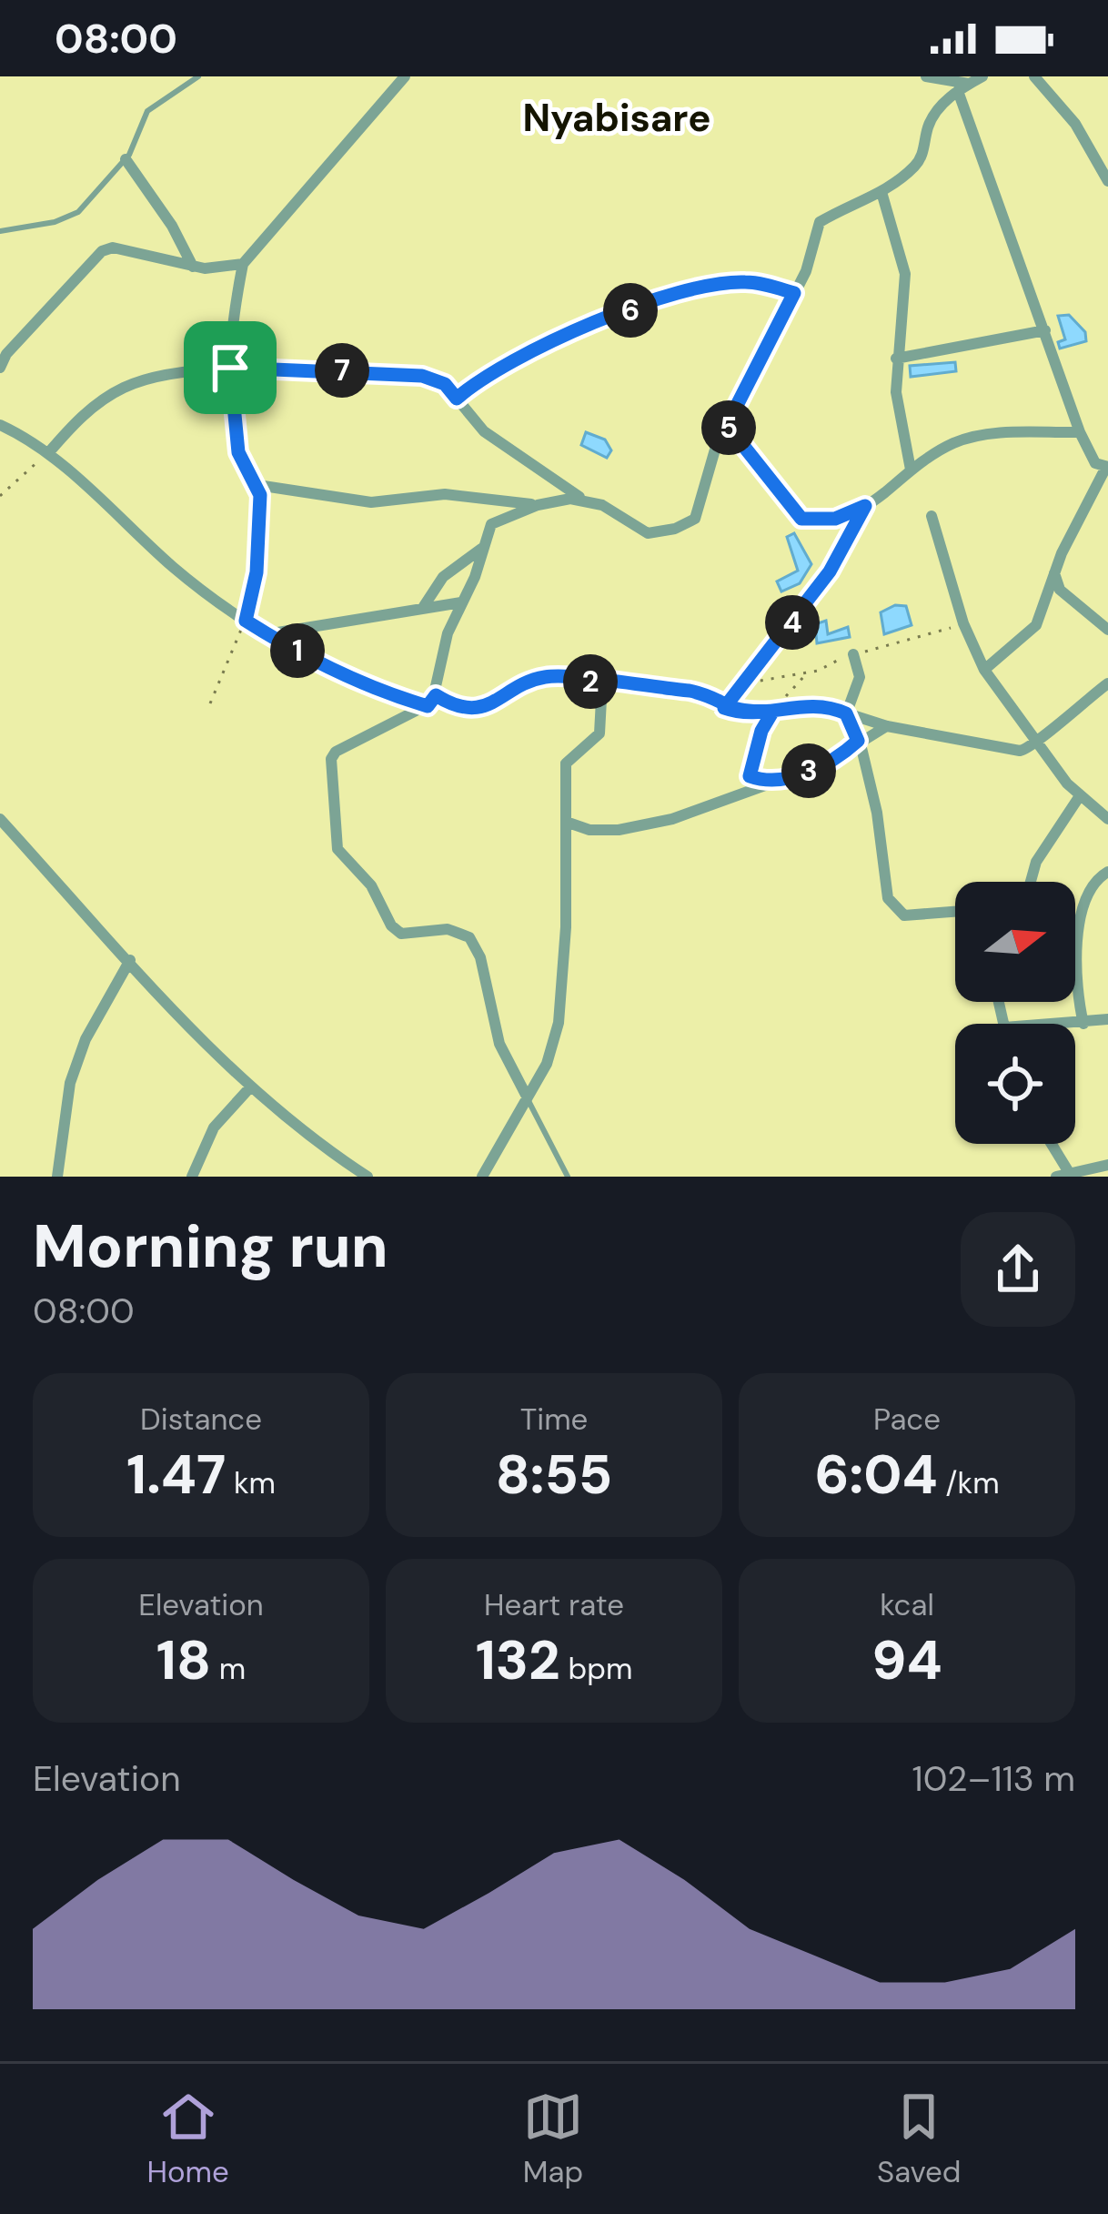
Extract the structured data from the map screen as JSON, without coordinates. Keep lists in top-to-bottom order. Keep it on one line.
{"districts":["Nyabisare"],"north":"right","page":{"status":"08:00","pins":["6","7","5","4","1","2","3"],"heading":["Morning run","08:00"],"stats":[["Distance","1.47 km"],["Time","8:55"],["Pace","6:04 /km"],["Elevation","18 m"],["Heart rate","132 bpm"],["kcal","94"]],"chart":["Elevation","102–113 m"],"tabs":["Home","Map","Saved"]}}
